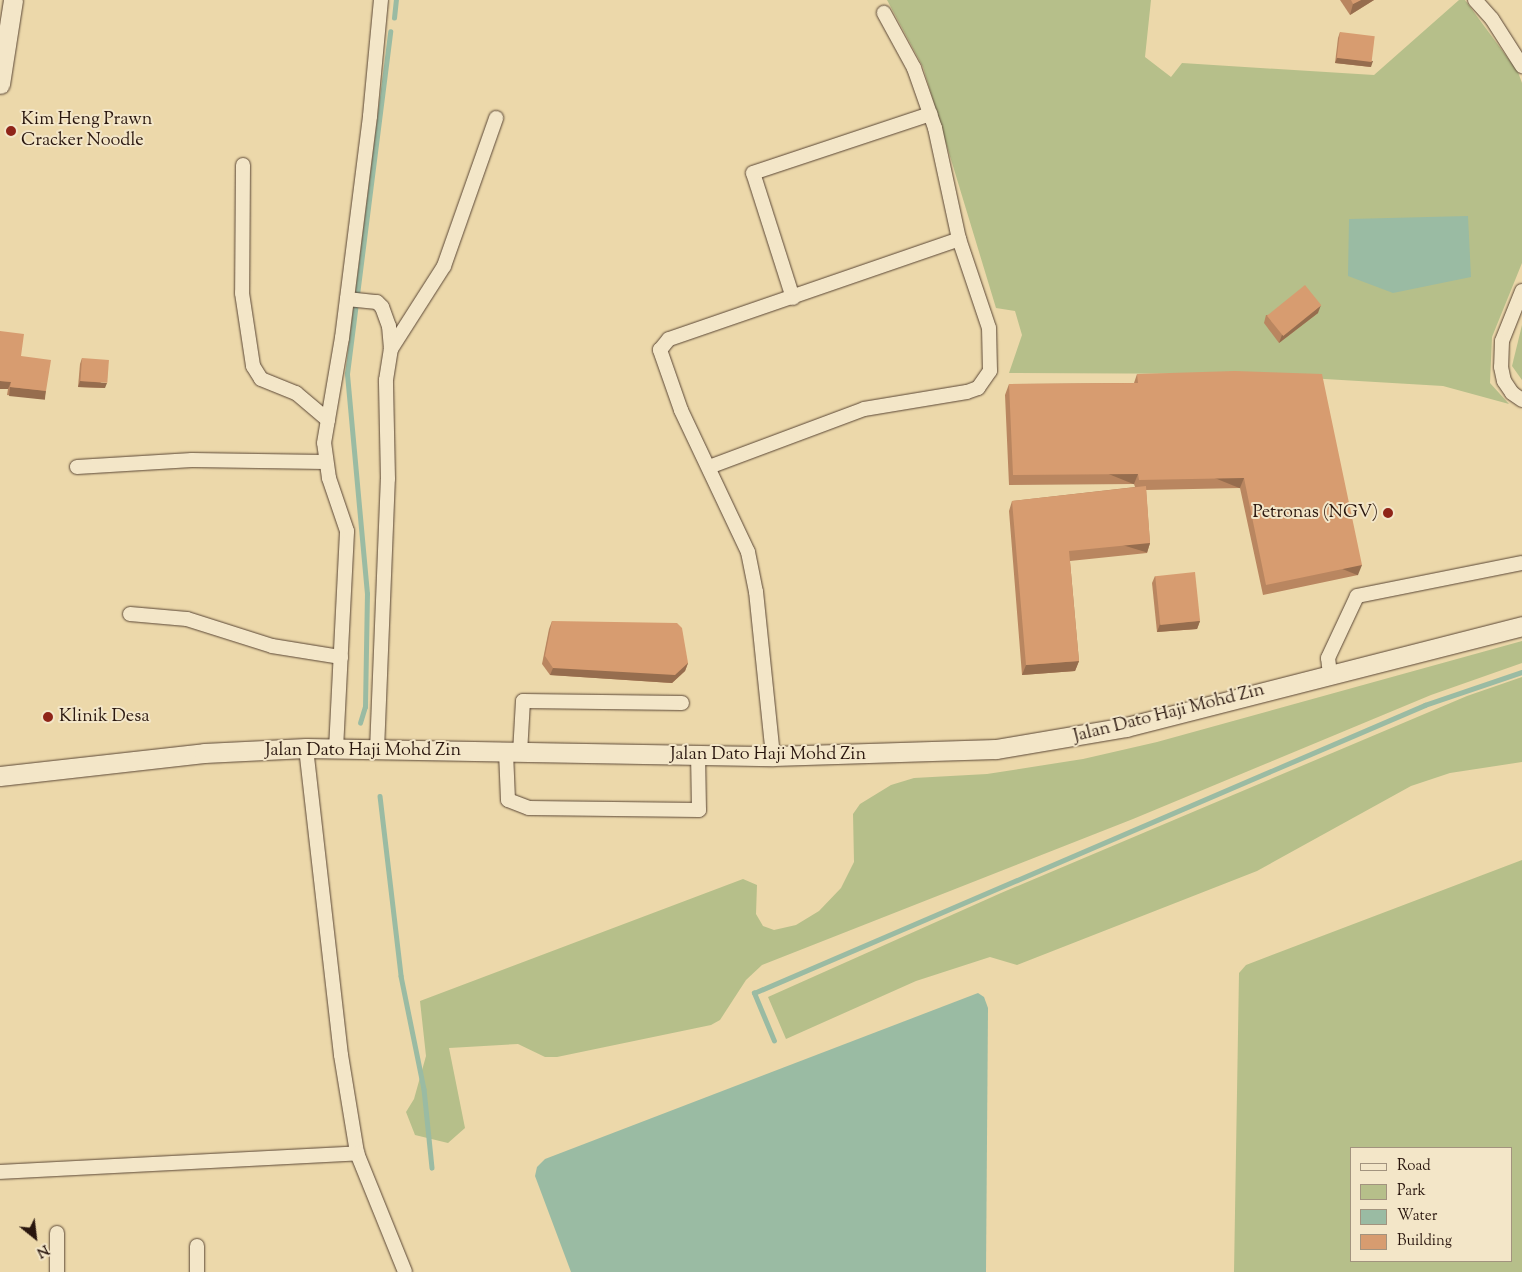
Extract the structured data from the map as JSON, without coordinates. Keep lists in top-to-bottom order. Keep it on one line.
{"streets":{"main road":["Jalan Dato Haji Mohd Zin"]},"places":["Kim Heng Prawn Cracker Noodle","Petronas (NGV)","Klinik Desa"],"legend":["Road","Park","Water","Building"],"north":"bottom right"}
